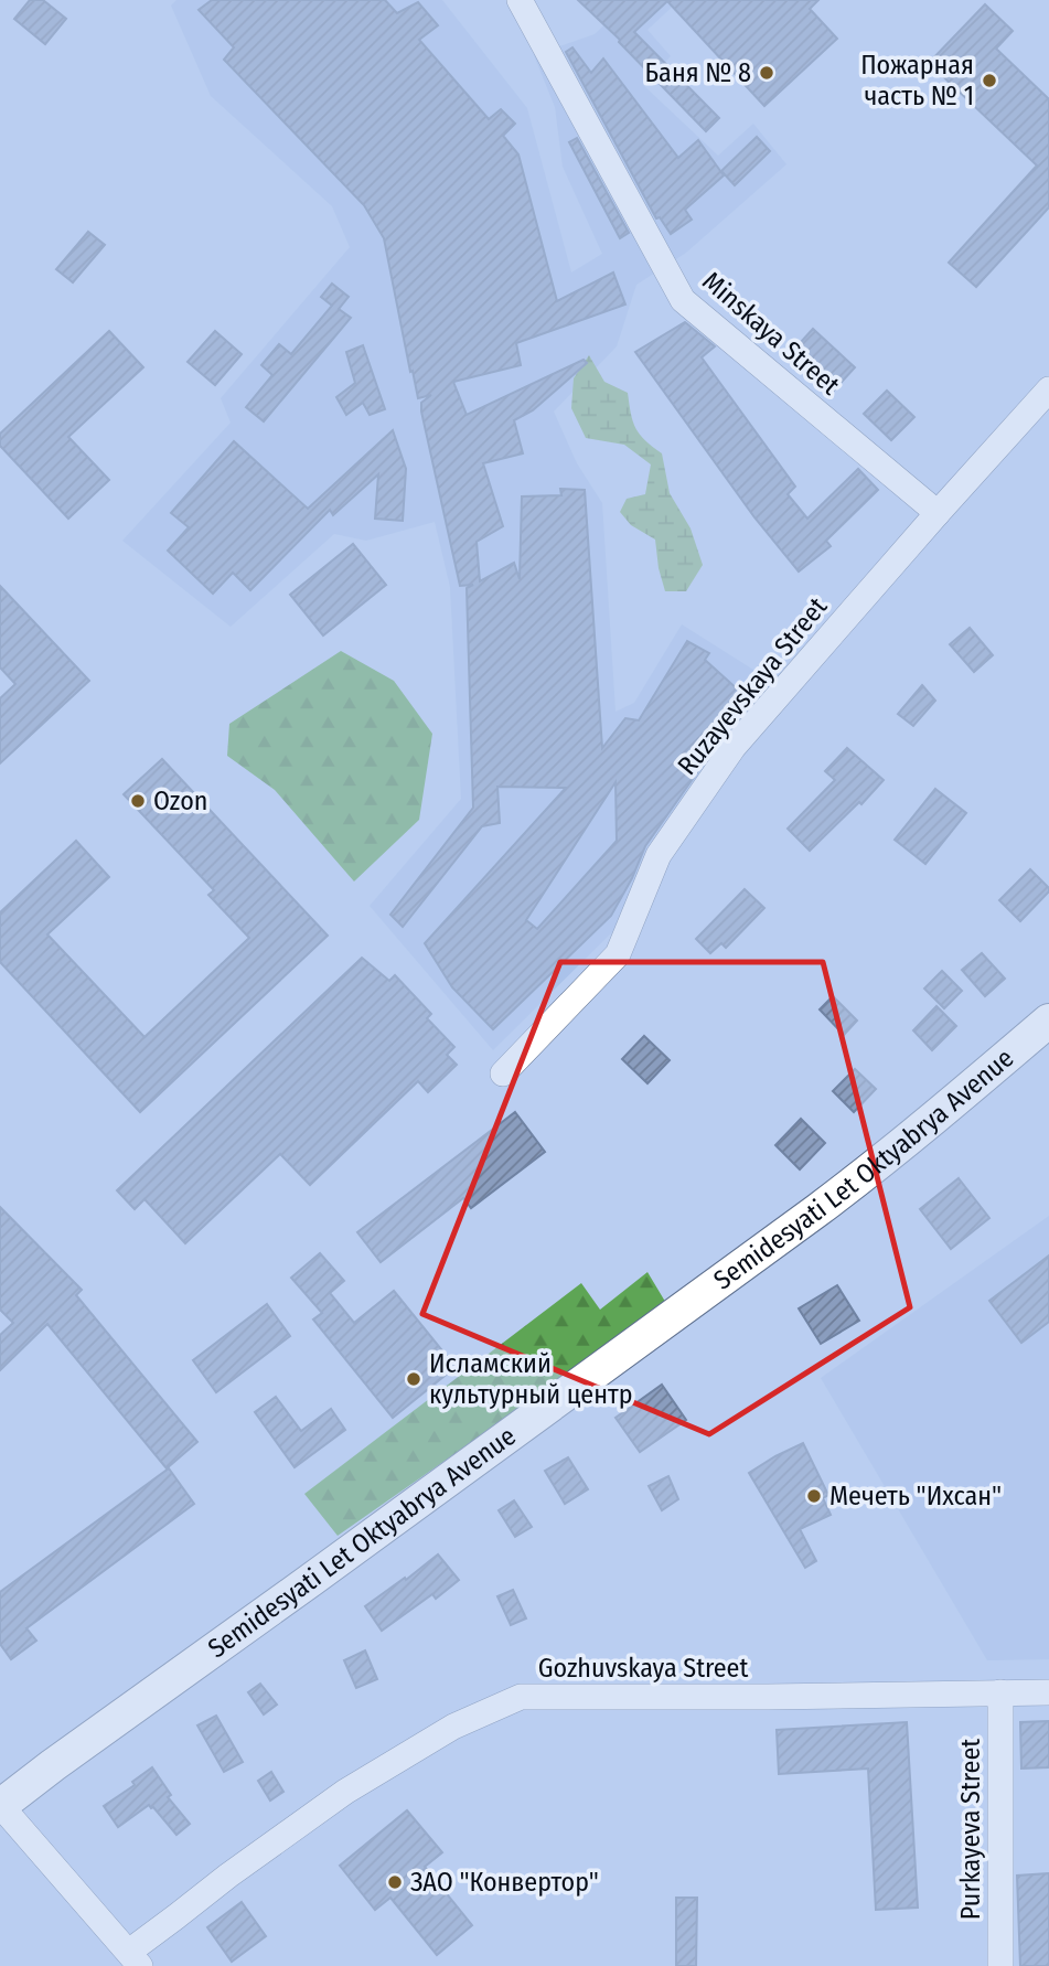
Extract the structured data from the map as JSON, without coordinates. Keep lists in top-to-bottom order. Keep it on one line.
{"streets":{"main road":["Semidesyati Let Oktyabrya Avenue"],"street":["Minskaya Street","Ruzayevskaya Street","Gozhuvskaya Street","Purkayeva Street"]},"crossings":[["Minskaya Street","Ruzayevskaya Street"],["Gozhuvskaya Street","Purkayeva Street"]],"places":["Баня № 8","Пожарная часть № 1","Ozon","Исламский культурный центр","Мечеть \"Ихсан\"","ЗАО \"Конвертор\""]}
